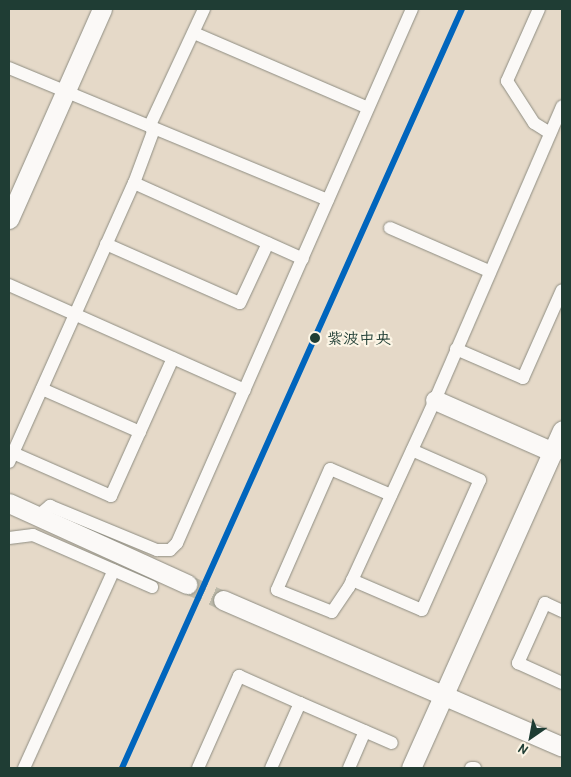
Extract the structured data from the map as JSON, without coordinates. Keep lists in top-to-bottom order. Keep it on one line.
{"places":["紫波中央"],"north":"bottom left"}
